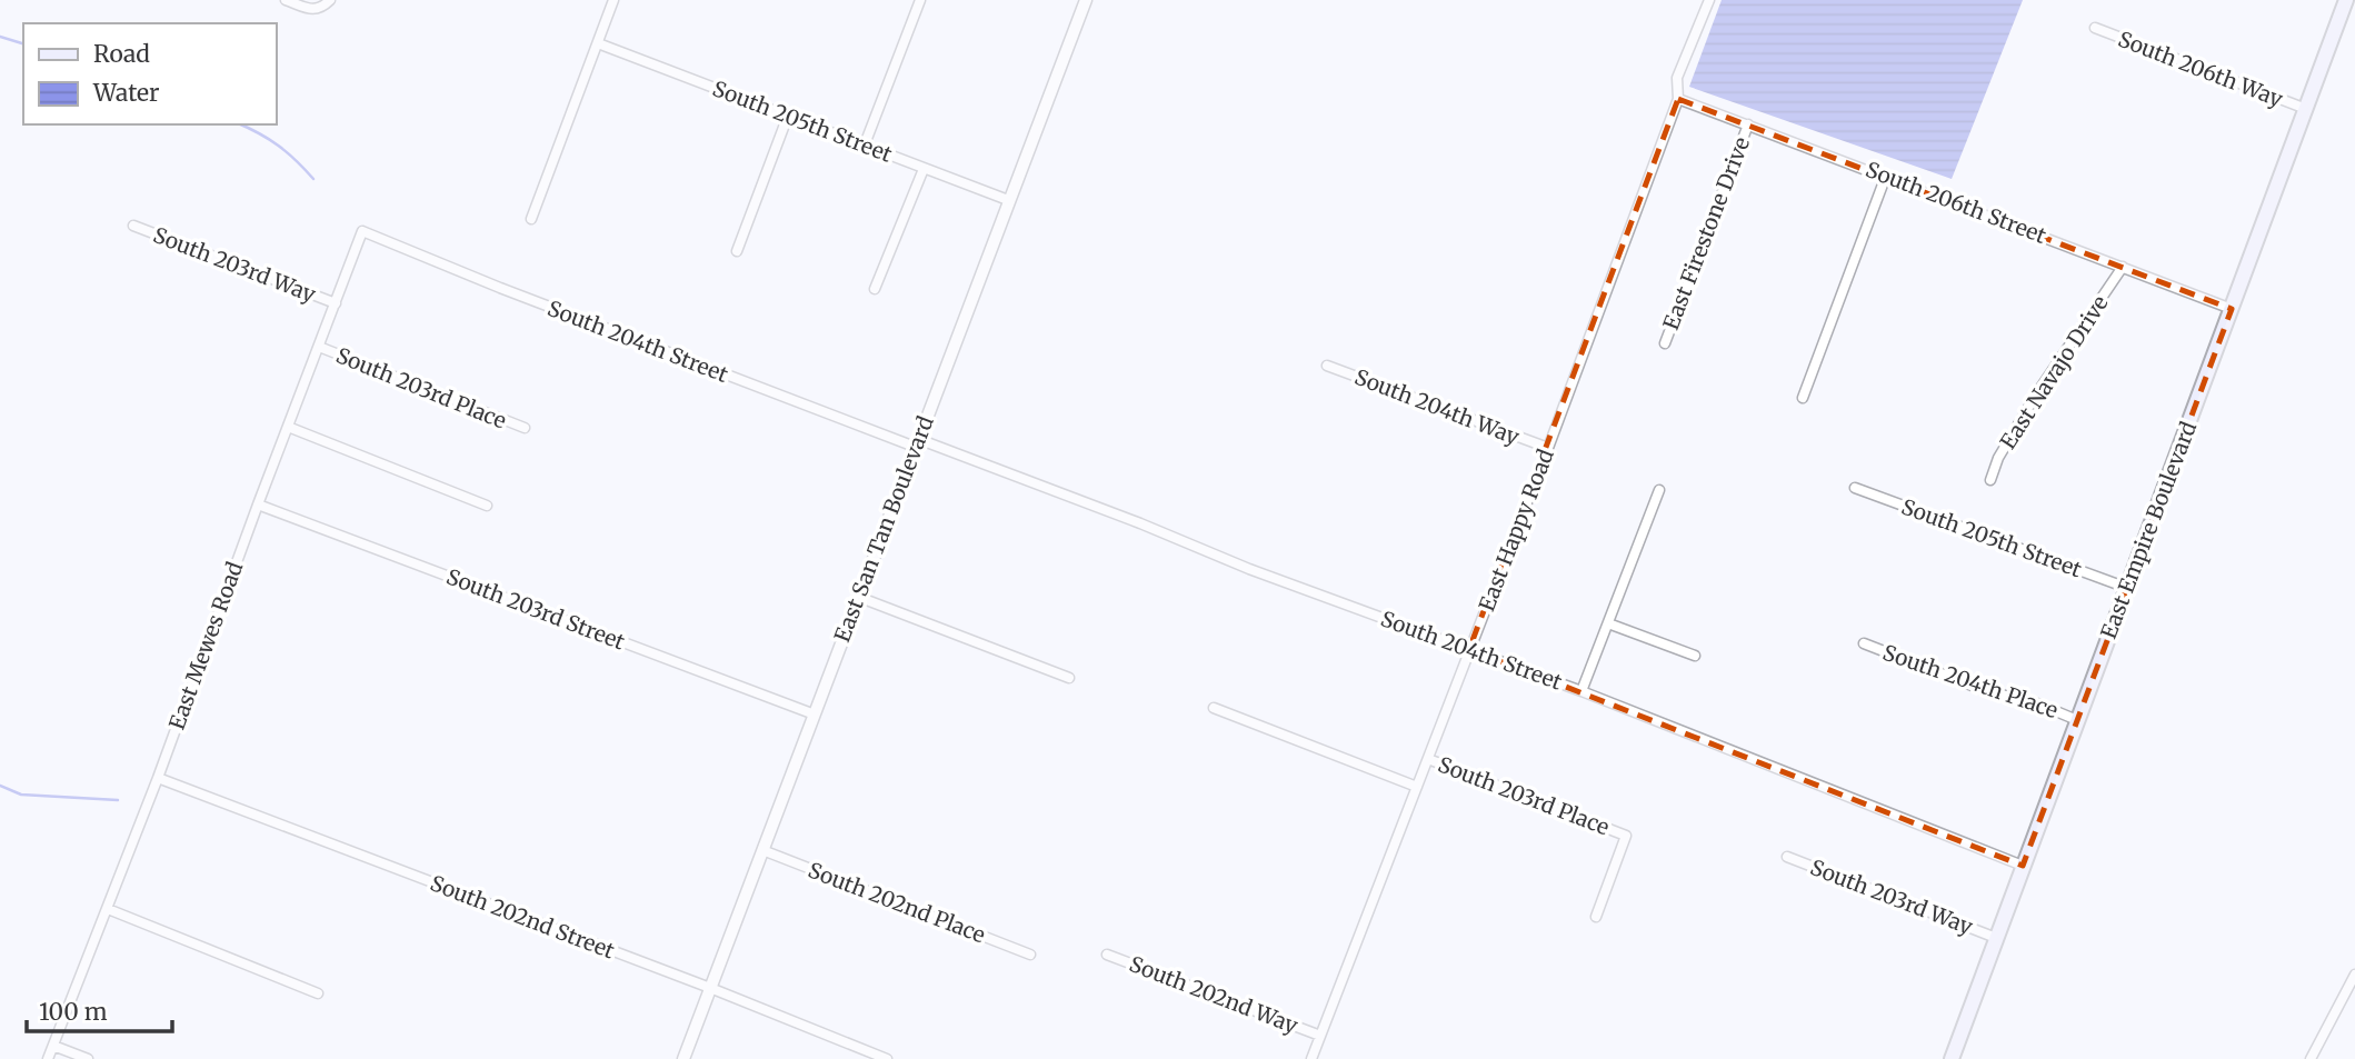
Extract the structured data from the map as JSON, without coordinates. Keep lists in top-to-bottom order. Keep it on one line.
{"streets":{"main road":["East Empire Boulevard"],"street":["South 206th Way","South 205th Street","South 206th Street","East Firestone Drive","South 203rd Way","South 204th Street","East Navajo Drive","South 203rd Place","South 204th Way","East San Tan Boulevard","East Happy Road","South 203rd Street","East Mewes Road","South 204th Place","South 202nd Place","South 202nd Street","South 202nd Way"]},"crossings":[["South 206th Way","East Empire Boulevard"],["South 205th Street","East San Tan Boulevard"],["South 205th Street","East Empire Boulevard"],["South 206th Street","East Firestone Drive"],["South 206th Street","East Navajo Drive"],["South 206th Street","East Happy Road"],["South 206th Street","East Empire Boulevard"],["South 203rd Way","East Empire Boulevard"],["South 203rd Way","East Mewes Road"],["South 204th Street","East San Tan Boulevard"],["South 204th Street","East Happy Road"],["South 204th Street","East Empire Boulevard"],["South 204th Street","East Mewes Road"],["South 203rd Place","East Happy Road"],["South 203rd Place","East Mewes Road"],["South 204th Way","East Happy Road"],["East San Tan Boulevard","South 203rd Street"],["East San Tan Boulevard","South 202nd Place"],["East San Tan Boulevard","South 202nd Street"],["East Happy Road","South 202nd Way"],["East Empire Boulevard","South 204th Place"],["South 203rd Street","East Mewes Road"],["East Mewes Road","South 202nd Street"]],"legend":["Road","Water"],"scale_bar":"100 m"}
